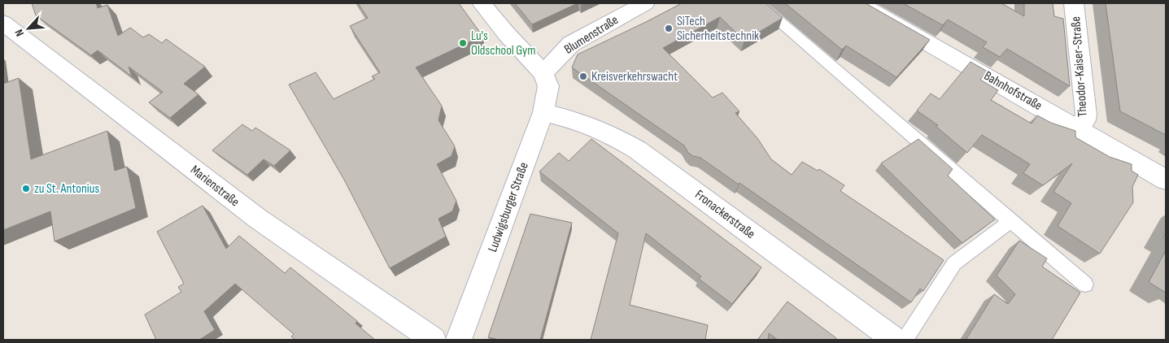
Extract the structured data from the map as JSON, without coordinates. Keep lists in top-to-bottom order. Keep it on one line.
{"streets":{"street":["Blumenstraße","Theodor-Kaiser-Straße","Bahnhofstraße","Marienstraße","Ludwigsburger Straße","Fronackerstraße"]},"crossings":[["Blumenstraße","Ludwigsburger Straße"],["Theodor-Kaiser-Straße","Bahnhofstraße"],["Ludwigsburger Straße","Fronackerstraße"]],"places":["SiTech Sicherheitstechnik","Lu's Oldschool Gym","Kreisverkehrswacht","zu St. Antonius"],"north":"bottom left"}
